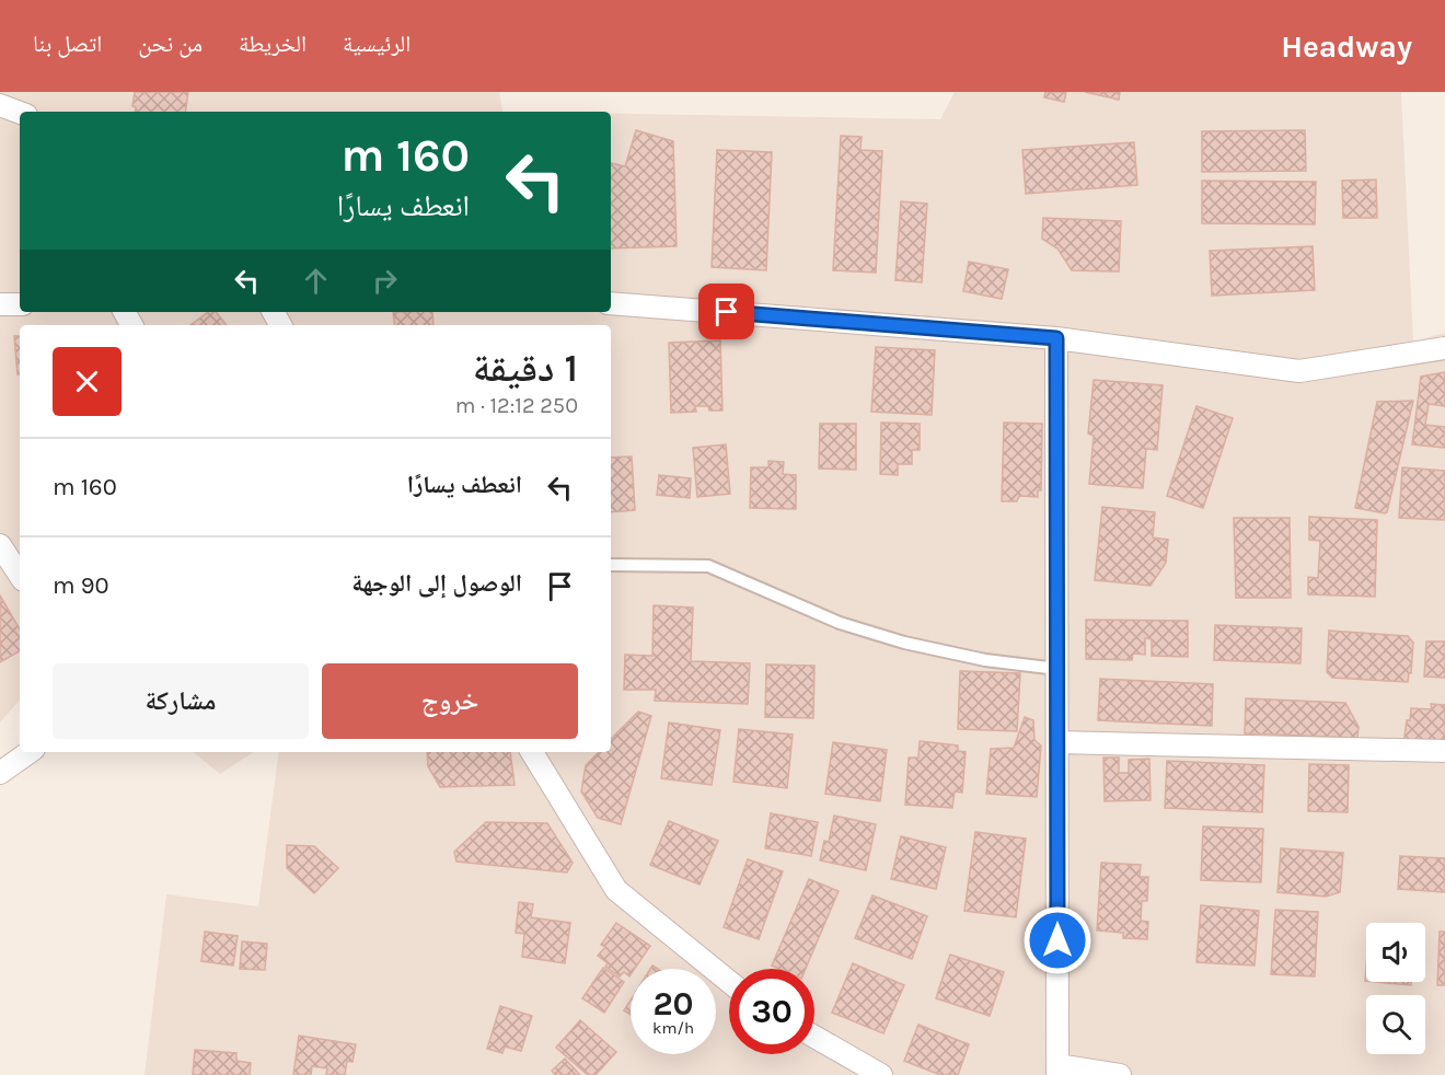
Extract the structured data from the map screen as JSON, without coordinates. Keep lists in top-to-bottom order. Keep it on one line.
{"page":{"header":"Headway","nav":["الرئيسية","الخريطة","من نحن","اتصل بنا"],"turn":["160 m","انعطف يسارًا"],"heading":["1 دقيقة","250 m · 12:12"],"list":[{"name":"انعطف يسارًا","value":"160 m"},{"name":"الوصول إلى الوجهة","value":"90 m"}],"buttons":["خروج","مشاركة"],"speed":"20 km/h","limit":"30"}}
